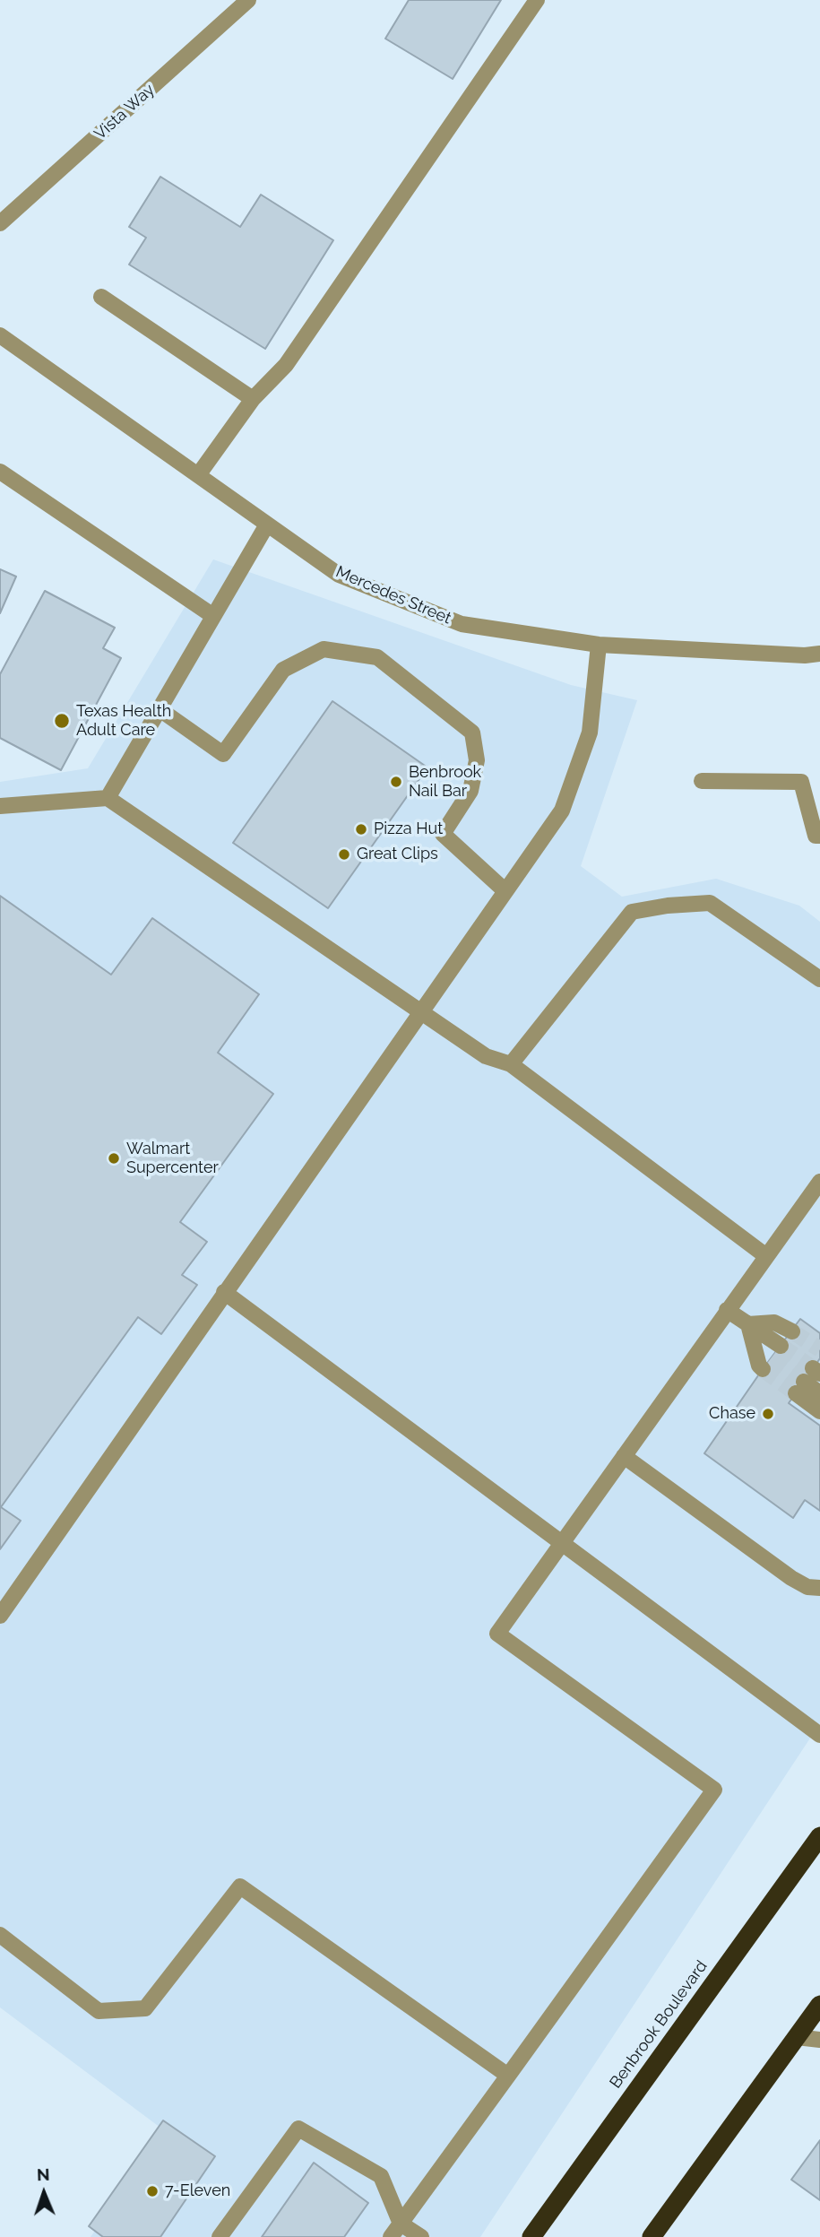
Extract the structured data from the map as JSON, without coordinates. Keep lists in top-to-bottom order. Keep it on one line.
{"streets":{"highway":["Benbrook Boulevard"],"street":["Vista Way","Mercedes Street"]},"places":["Texas Health Adult Care","Benbrook Nail Bar","Pizza Hut","Great Clips","Walmart Supercenter","Chase","7-Eleven"],"north":"top"}
